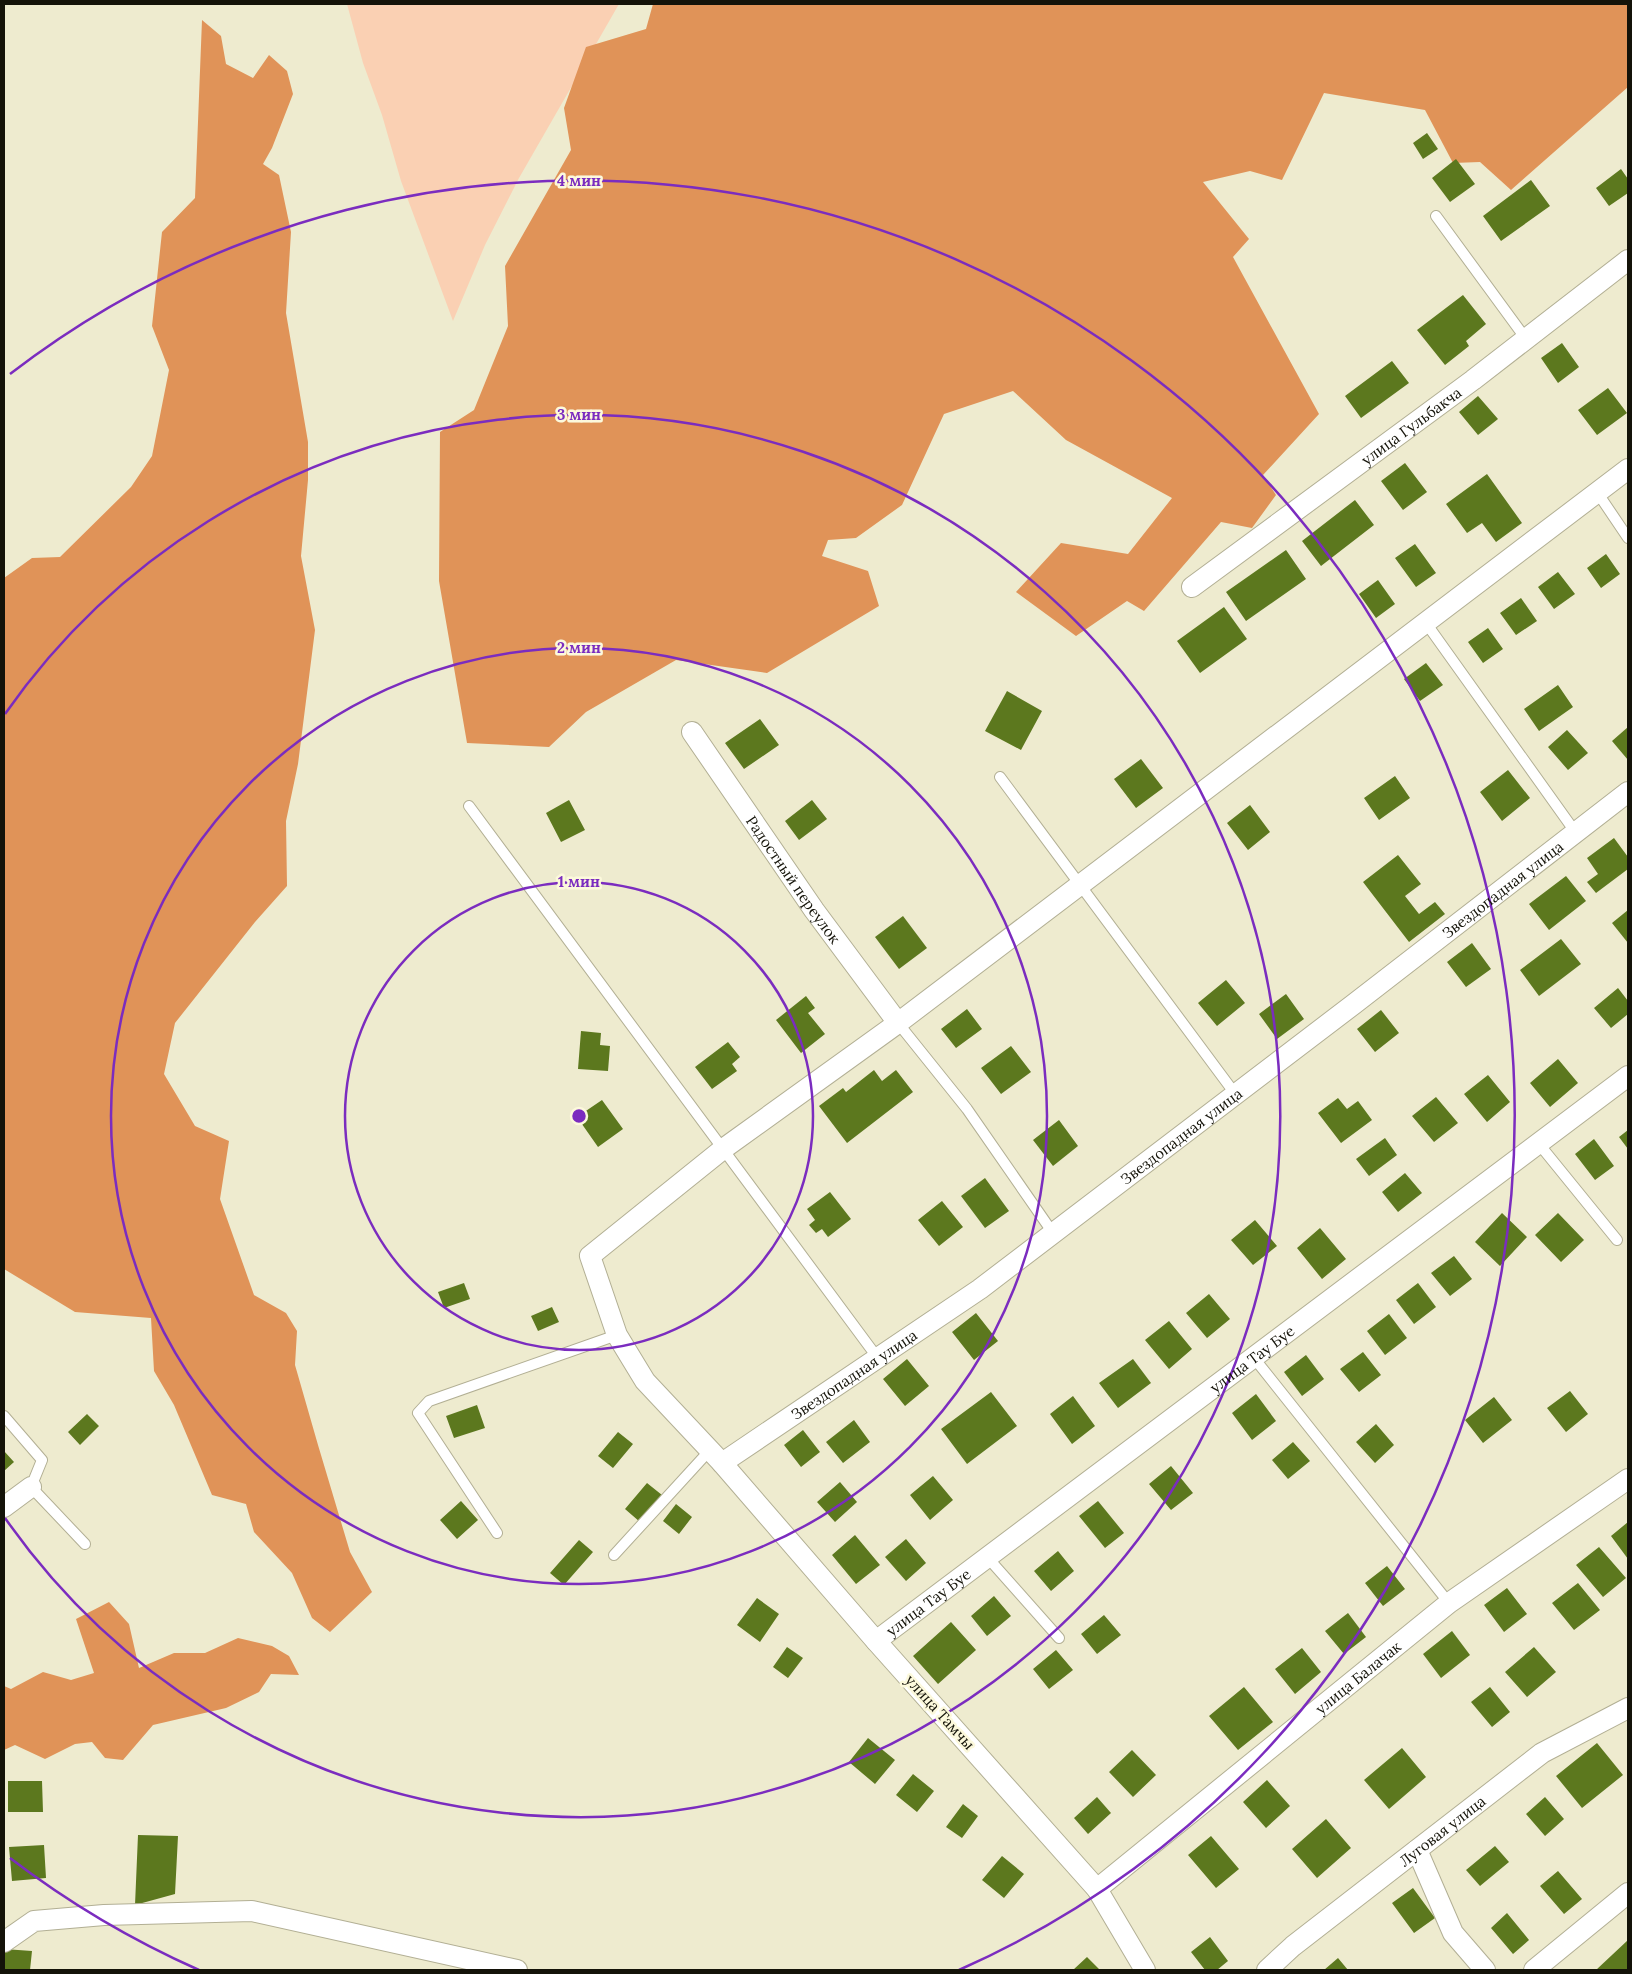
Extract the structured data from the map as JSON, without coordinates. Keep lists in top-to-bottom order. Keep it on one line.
{"streets":{"street":["улица Гульбакча","Радостный переулок","Звездопадная улица","улица Тау Буе","улица Балачак","улица Тамчы","Луговая улица"]},"crossings":[["Звездопадная улица","улица Тамчы"],["улица Тау Буе","улица Тамчы"],["улица Балачак","улица Тамчы"]],"rings":["4 мин","3 мин","2 мин","1 мин"]}
